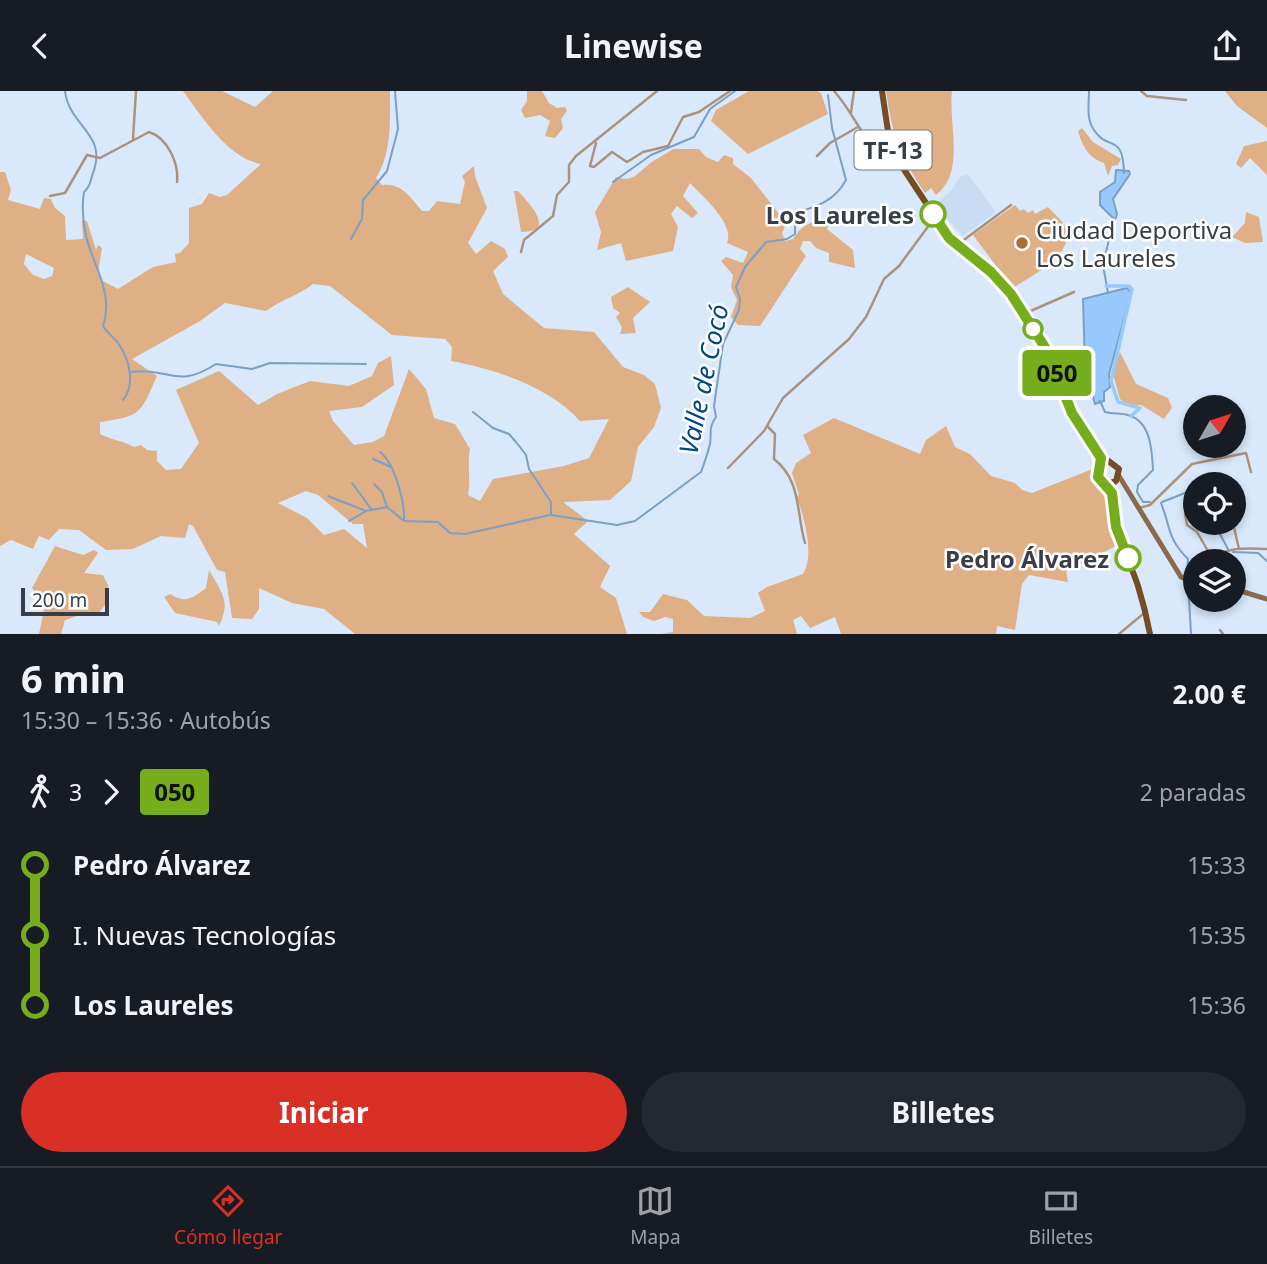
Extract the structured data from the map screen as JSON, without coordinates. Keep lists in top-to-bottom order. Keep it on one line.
{"streets":{"main road":["TF-13"]},"water":["Valle de Cocó"],"places":["Los Laureles","Ciudad Deportiva Los Laureles","Pedro Álvarez"],"lines":["bus line 050"],"scale_bar":"200 m","north":"top right","page":{"header":"Linewise","on_map":"050","scale":"200 m","heading":["6 min","15:30 – 15:36 · Autobús","2.00 €"],"legs":["3","050","2 paradas"],"list":[{"name":"Pedro Álvarez","value":"15:33"},{"name":"I. Nuevas Tecnologías","value":"15:35"},{"name":"Los Laureles","value":"15:36"}],"buttons":["Iniciar","Billetes"],"tabs":["Cómo llegar","Mapa","Billetes"]}}
